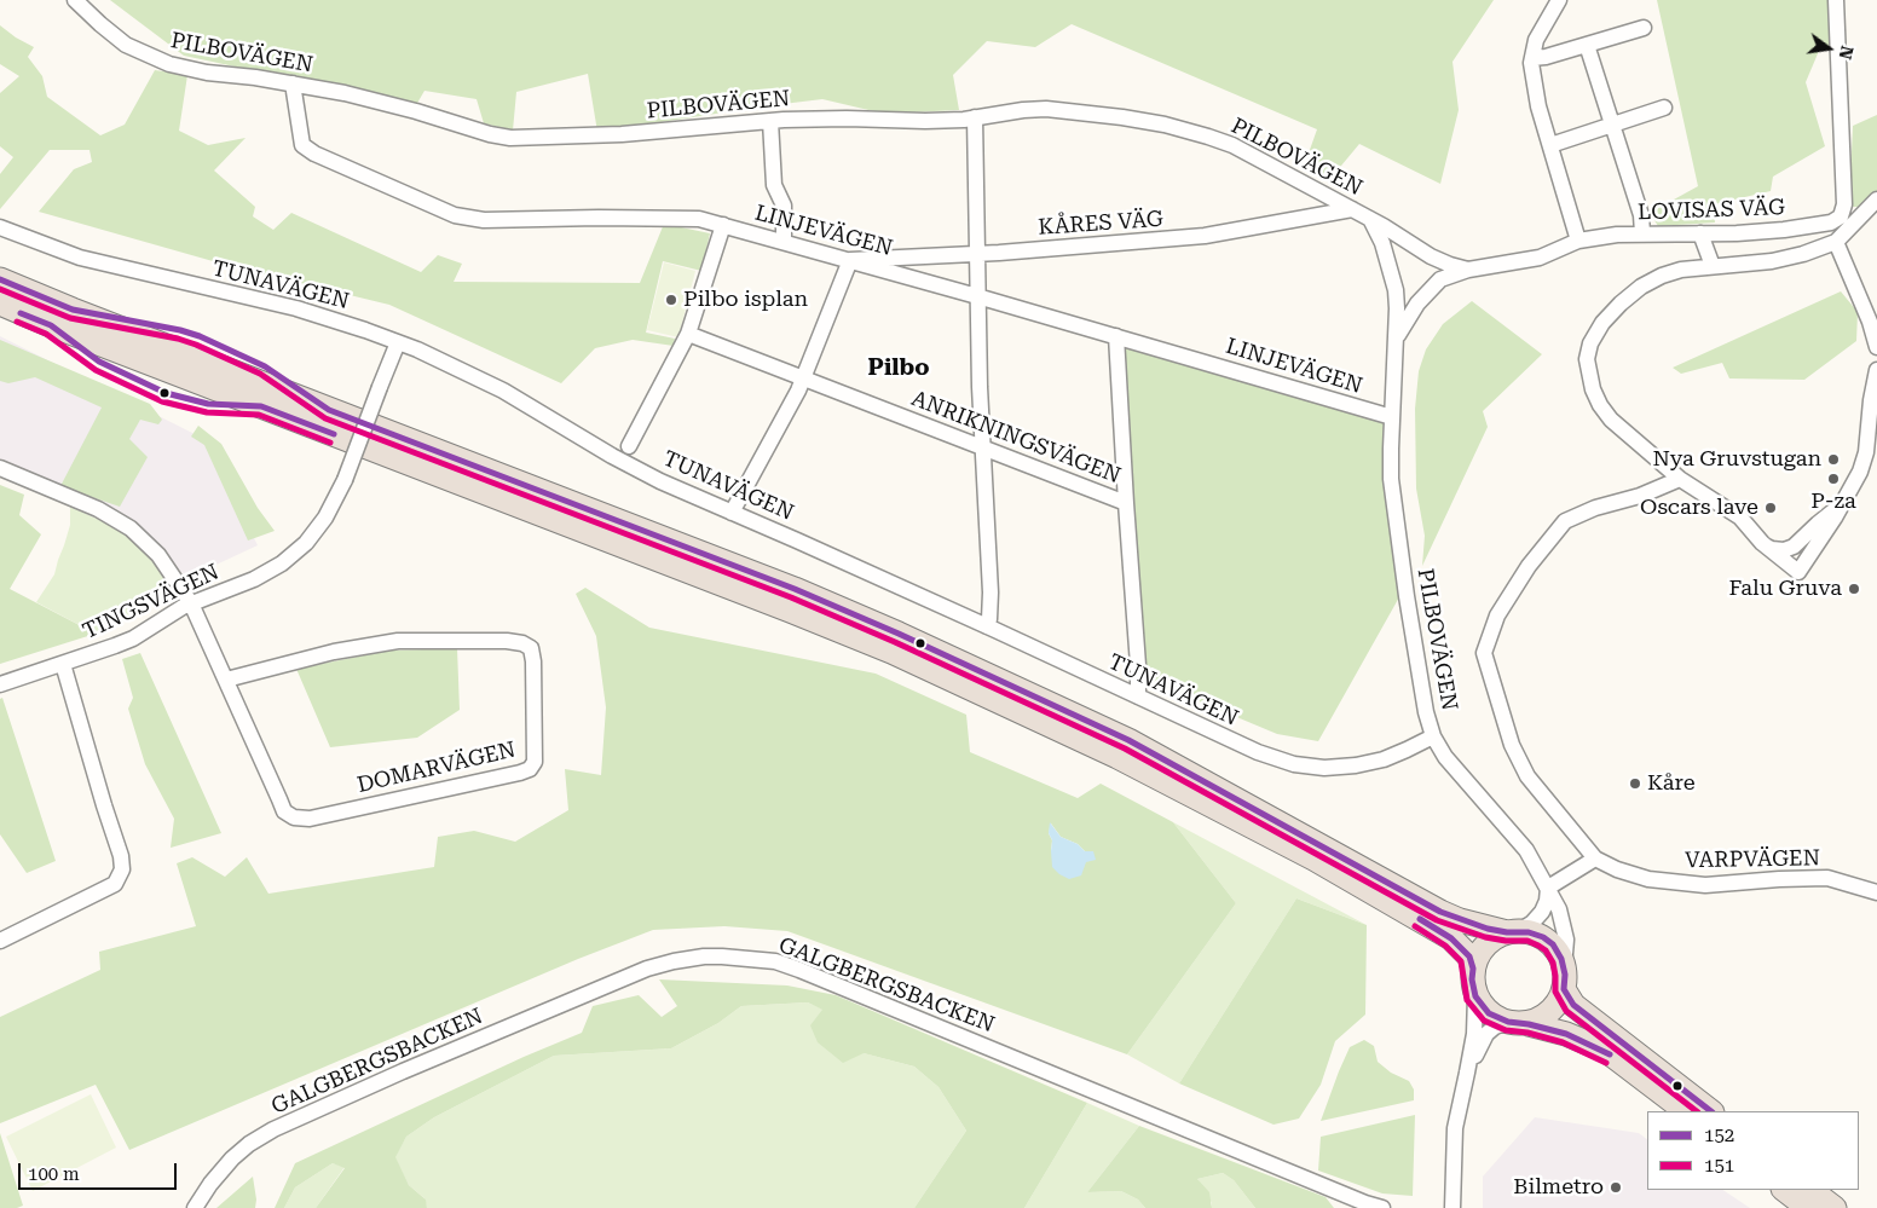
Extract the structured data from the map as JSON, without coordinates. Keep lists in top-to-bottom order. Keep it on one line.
{"streets":{"street":["PILBOVÄGEN","LOVISAS VÄG","KÅRES VÄG","LINJEVÄGEN","TUNAVÄGEN","ANRIKNINGSVÄGEN","TINGSVÄGEN","DOMARVÄGEN","VARPVÄGEN","GALGBERGSBACKEN"]},"crossings":[["PILBOVÄGEN","LOVISAS VÄG"],["PILBOVÄGEN","KÅRES VÄG"],["PILBOVÄGEN","LINJEVÄGEN"],["PILBOVÄGEN","TUNAVÄGEN"],["KÅRES VÄG","LINJEVÄGEN"],["TUNAVÄGEN","TINGSVÄGEN"],["TINGSVÄGEN","DOMARVÄGEN"]],"districts":["Pilbo"],"places":["Pilbo isplan","Nya Gruvstugan","P-za","Oscars lave","Falu Gruva","Kåre","Bilmetro"],"lines":["transit line 152","transit line 151"],"legend":["152","151"],"scale_bar":"100 m","north":"right"}
